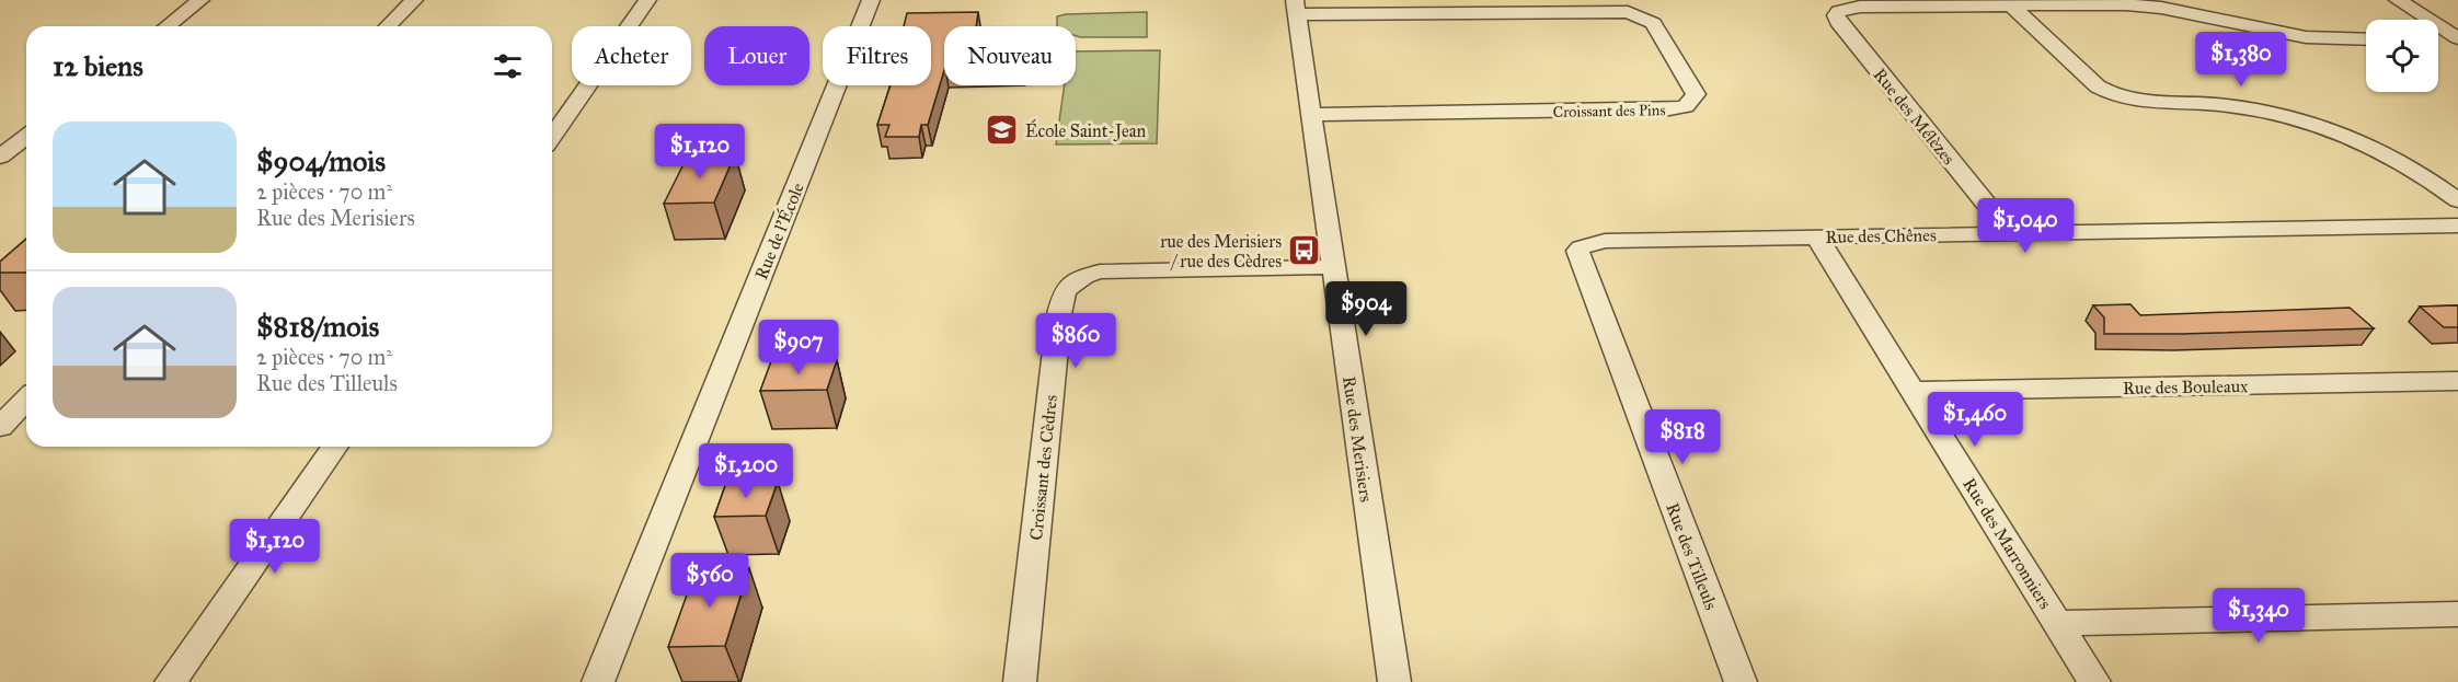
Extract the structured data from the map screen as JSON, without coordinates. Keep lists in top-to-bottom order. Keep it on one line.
{"streets":{"street":["Croissant des Pins","Rue des Mélèzes","Rue de l'École","Rue des Chênes","Rue des Bouleaux","Rue des Merisiers","Croissant des Cèdres","Rue des Marronniers","Rue des Tilleuls"]},"crossings":[["Croissant des Pins","Rue des Merisiers"],["Rue des Mélèzes","Rue des Chênes"],["Rue des Chênes","Rue des Marronniers"],["Rue des Chênes","Rue des Tilleuls"],["Rue des Bouleaux","Rue des Marronniers"],["Rue des Merisiers","Croissant des Cèdres"]],"places":{"school or university":["École Saint-Jean"],"bus stop":["rue des Merisiers / rue des Cèdres"]},"page":{"chip":["Acheter","Louer","Filtres","Nouveau"],"heading":"12 biens","price":["$1,380","$1,120","$1,040","$904","$860","$907","$1,460","$818","$1,200","$1,120","$560","$1,340"],"list":[{"name":"$904/mois","note":"2 pièces · 70 m² · Rue des Merisiers"},{"name":"$818/mois","note":"2 pièces · 70 m² · Rue des Tilleuls"}]}}
